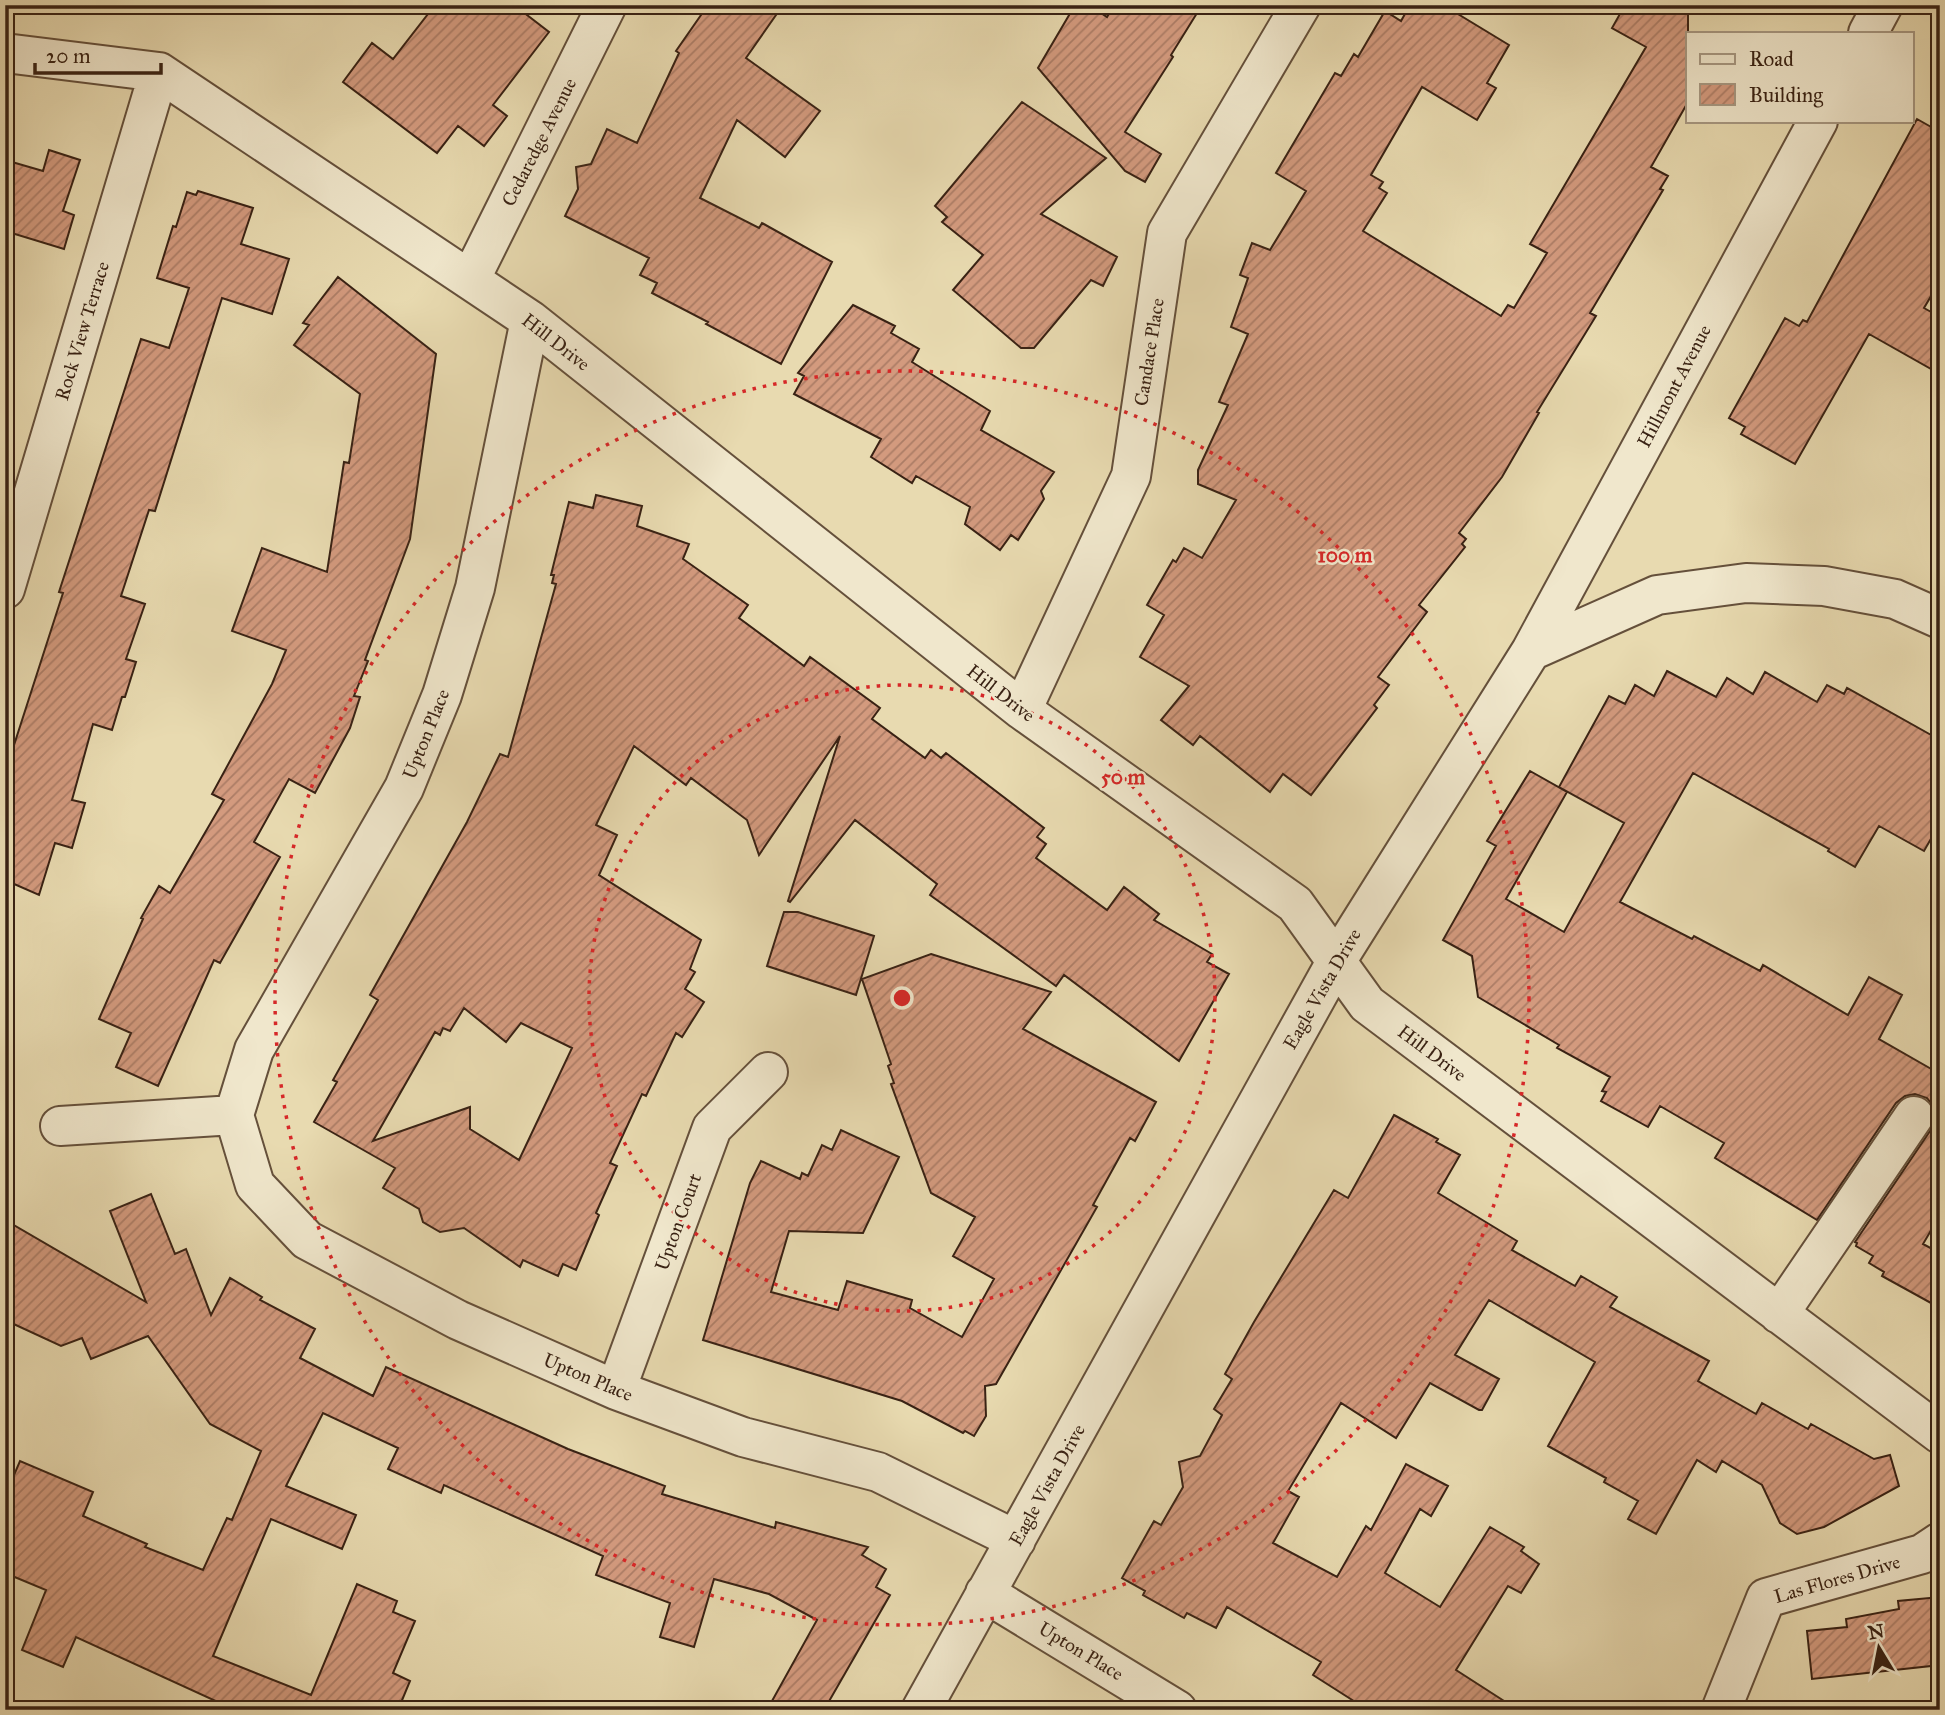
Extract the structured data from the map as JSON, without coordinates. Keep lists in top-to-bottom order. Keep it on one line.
{"streets":{"street":["Cedaredge Avenue","Rock View Terrace","Hill Drive","Candace Place","Hillmont Avenue","Upton Place","Eagle Vista Drive","Upton Court","Las Flores Drive"]},"crossings":[["Cedaredge Avenue","Hill Drive"],["Rock View Terrace","Hill Drive"],["Hill Drive","Candace Place"],["Hill Drive","Upton Place"],["Hill Drive","Eagle Vista Drive"],["Hillmont Avenue","Eagle Vista Drive"],["Upton Place","Eagle Vista Drive"],["Upton Place","Upton Court"]],"legend":["Road","Building"],"scale_bar":"20 m","north":"top","rings":["100 m","50 m"]}
